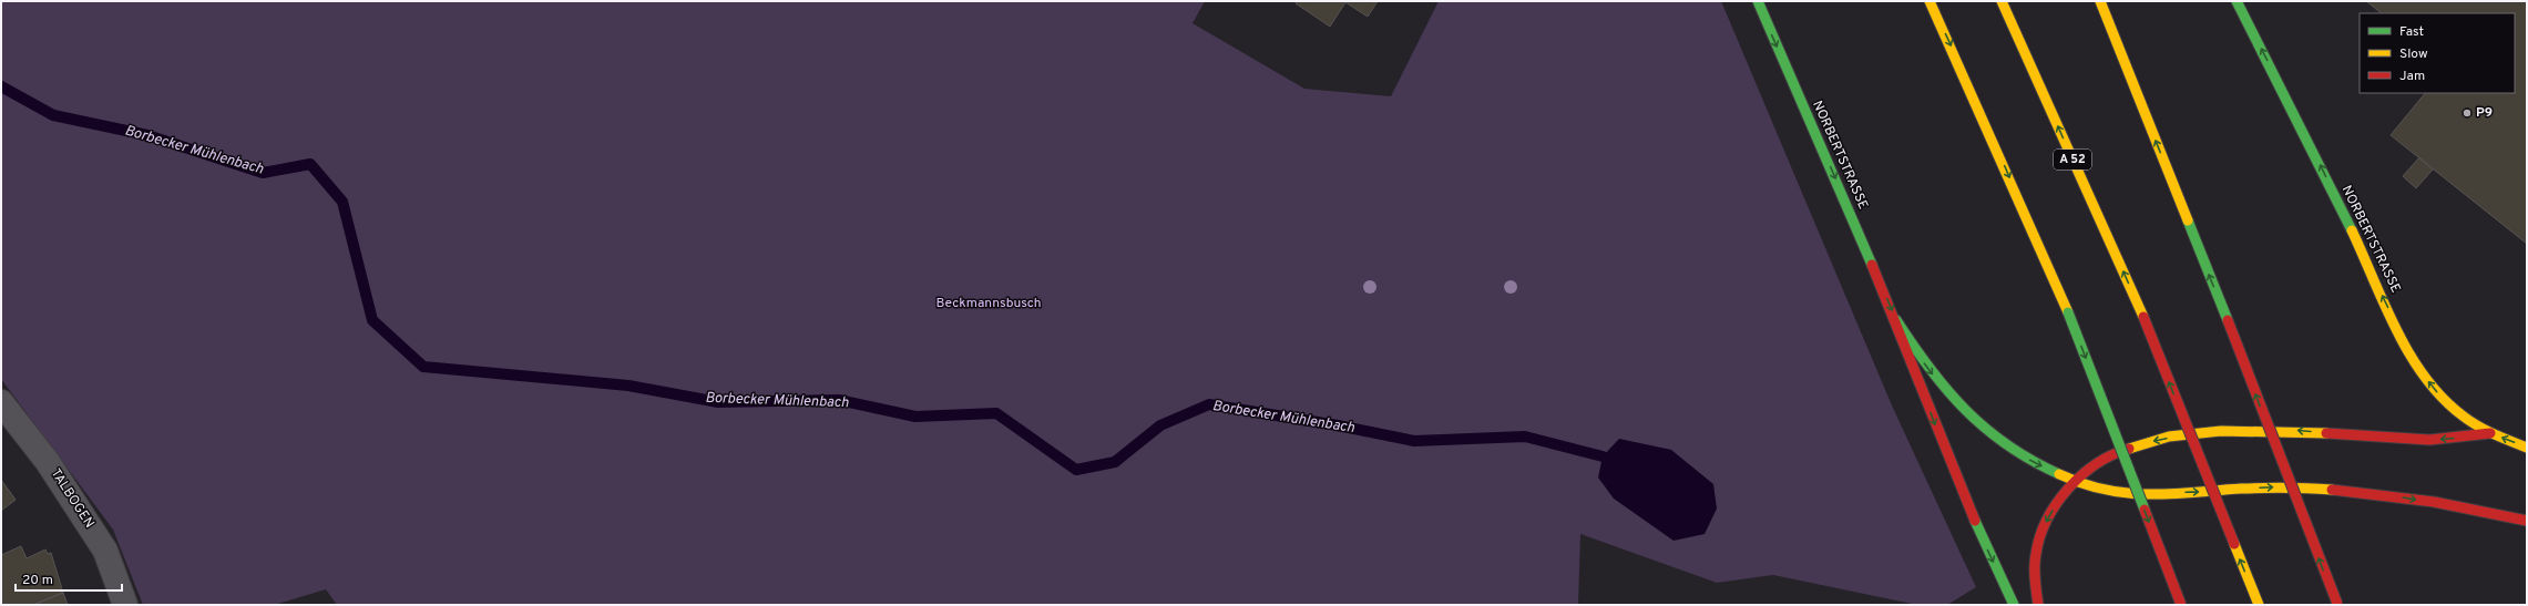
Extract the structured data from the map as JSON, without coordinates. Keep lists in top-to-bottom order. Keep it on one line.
{"streets":{"main road":["NORBERTSTRASSE","A 52"],"street":["TALBOGEN"]},"water":["Borbecker Mühlenbach"],"parks":["Beckmannsbusch"],"places":["P9"],"legend":["Fast","Slow","Jam"],"scale_bar":"20 m"}
